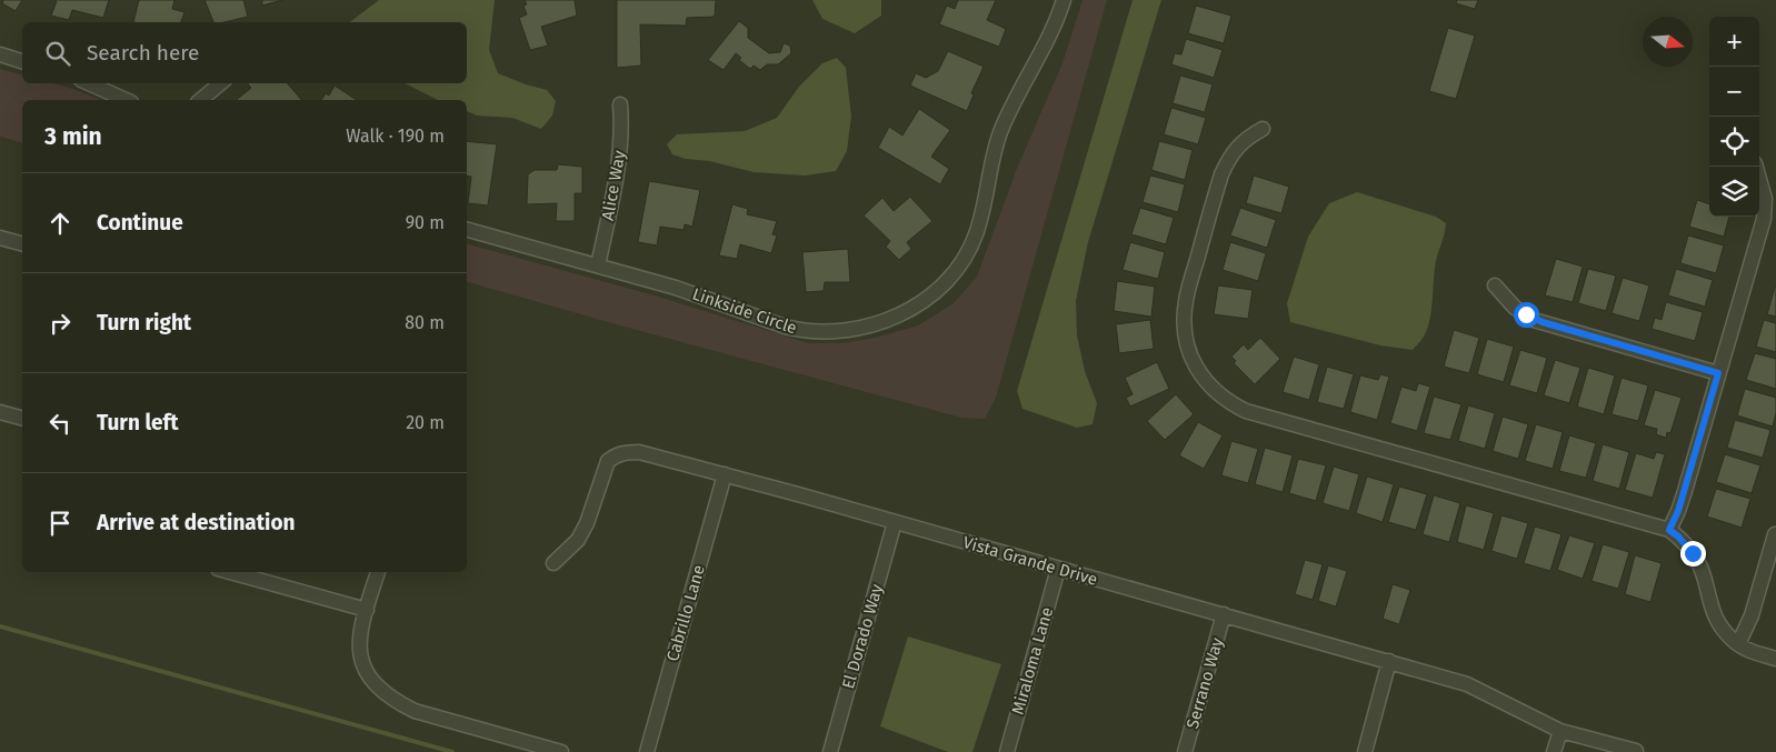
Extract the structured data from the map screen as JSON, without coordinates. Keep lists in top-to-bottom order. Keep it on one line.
{"streets":{"street":["Alice Way","Linkside Circle","Vista Grande Drive","Cabrillo Lane","El Dorado Way","Miraloma Lane","Serrano Way"]},"crossings":[["Alice Way","Linkside Circle"],["Vista Grande Drive","Cabrillo Lane"],["Vista Grande Drive","El Dorado Way"],["Vista Grande Drive","Miraloma Lane"],["Vista Grande Drive","Serrano Way"]],"north":"right","page":{"map_buttons":["+","−"],"search":"Search here","heading":["3 min","Walk · 190 m"],"list":[["Continue","90 m"],["Turn right","80 m"],["Turn left","20 m"],"Arrive at destination"]}}
